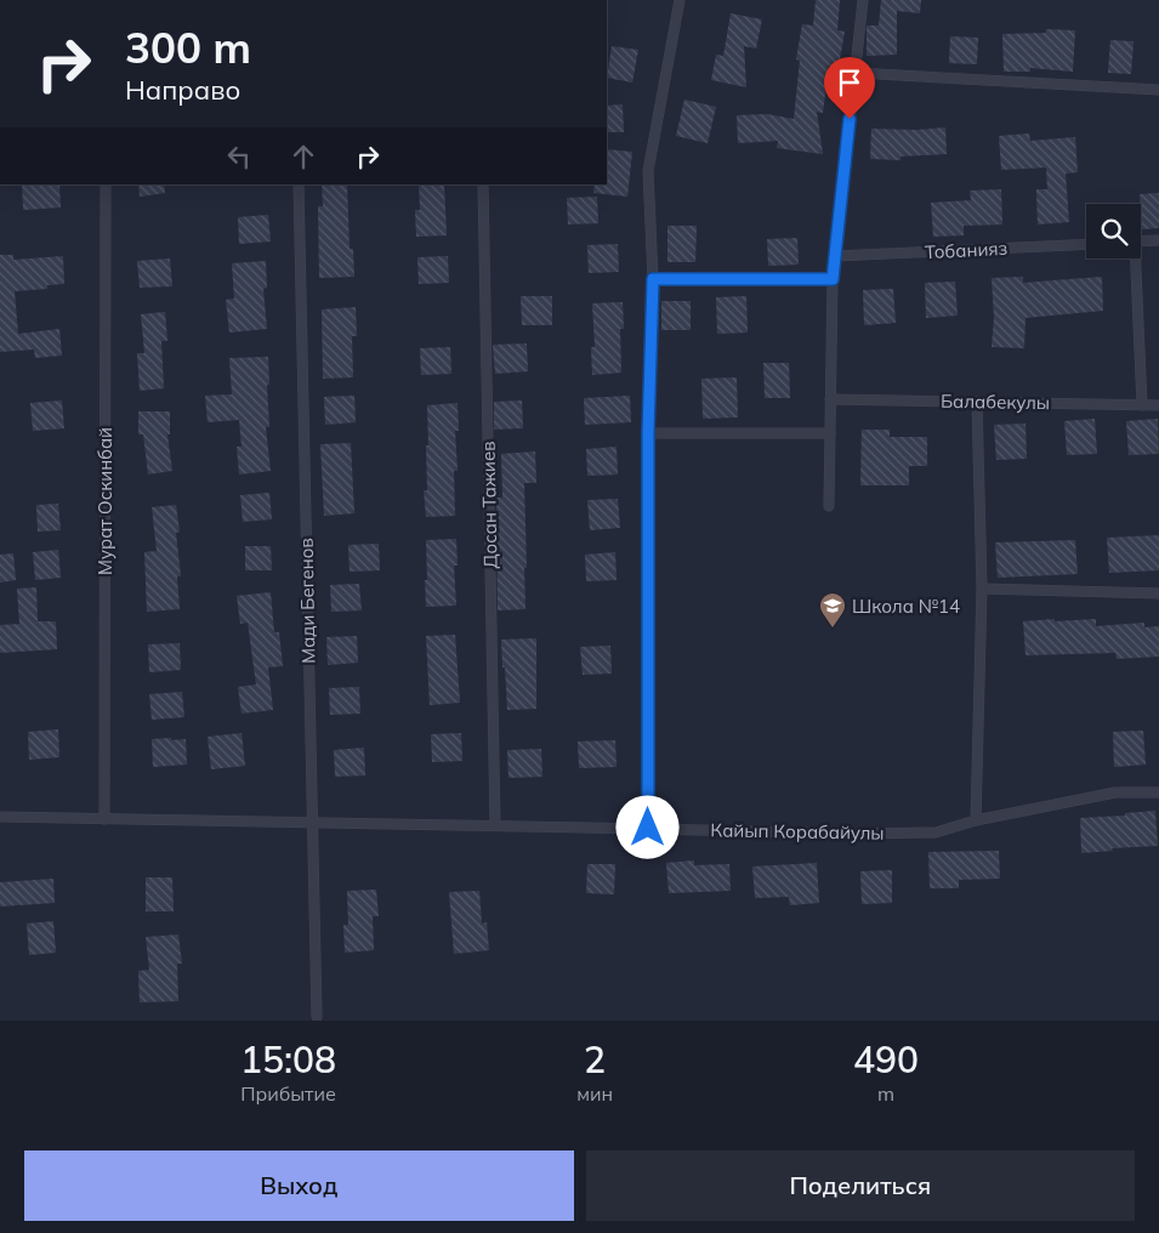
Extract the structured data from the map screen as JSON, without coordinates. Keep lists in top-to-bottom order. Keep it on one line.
{"streets":{"street":["Тобанияз","Балабекулы","Мурат Оскинбай","Досан Тажиев","Мади Бегенов","Кайып Корабайулы"]},"crossings":[["Мурат Оскинбай","Кайып Корабайулы"],["Досан Тажиев","Кайып Корабайулы"],["Мади Бегенов","Кайып Корабайулы"]],"places":{"school or university":["Школа №14"]},"page":{"turn":["300 m","Направо"],"eta":["15:08","Прибытие","2","мин","490","m"],"buttons":["Выход","Поделиться"]}}
